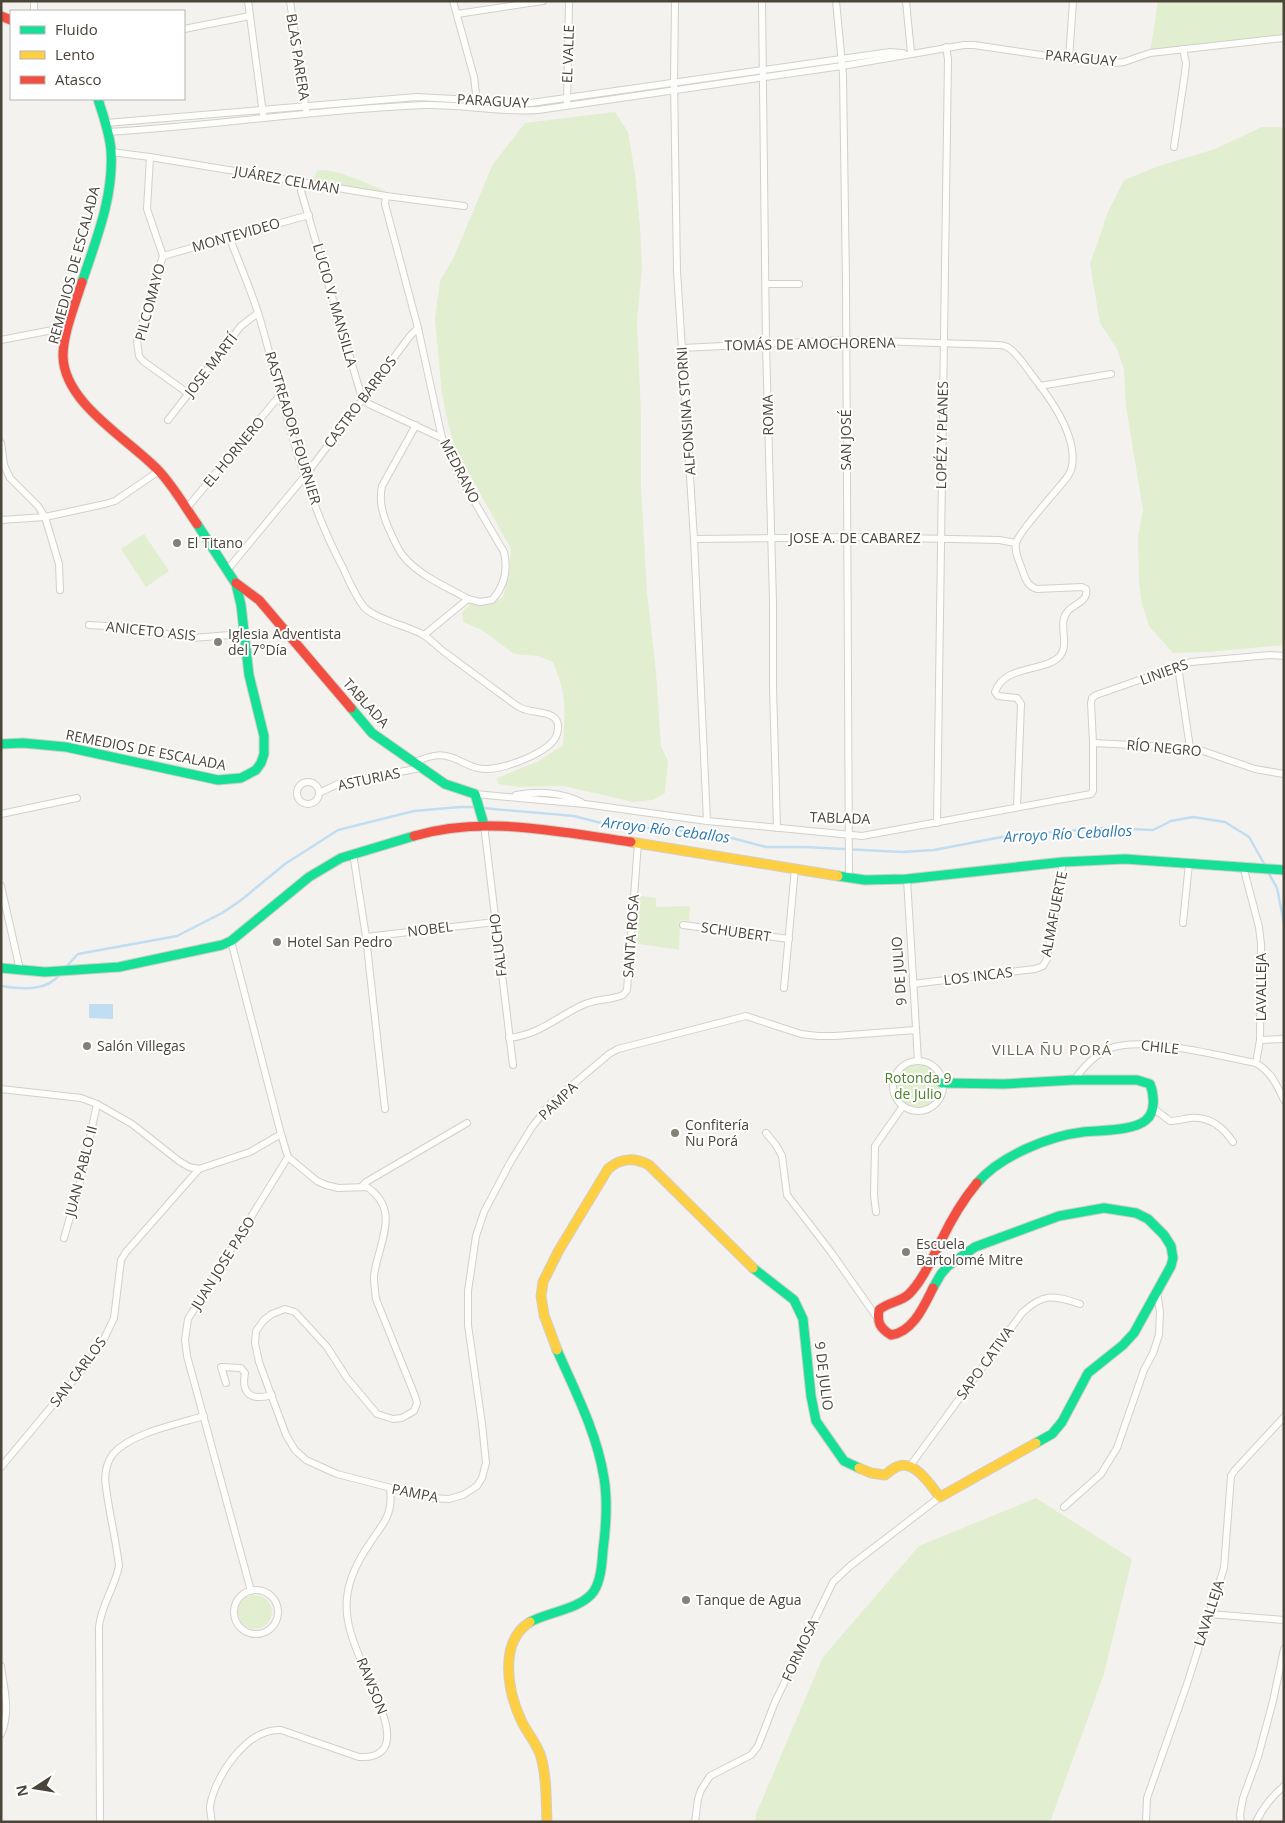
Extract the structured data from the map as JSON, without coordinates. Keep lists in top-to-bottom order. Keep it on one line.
{"streets":{"street":["EL VALLE","BLAS PARERA","PARAGUAY","JUÁREZ CELMAN","MONTEVIDEO","REMEDIOS DE ESCALADA","PILCOMAYO","LUCIO V. MANSILLA","TOMÁS DE AMOCHORENA","JOSE MARTÍ","CASTRO BARROS","ALFONSINA STORNI","ROMA","RASTREADOR FOURNIER","LOPÉZ Y PLANES","SAN JOSÉ","EL HORNERO","MEDRANO","JOSE A. DE CABAREZ","ANICETO ASIS","LINIERS","TABLADA","RÍO NEGRO","ASTURIAS","ALMAFUERTE","NOBEL","SCHUBERT","SANTA ROSA","FALUCHO","9 DE JULIO","LOS INCAS","LAVALLEJA","CHILE","PAMPA","JUAN PABLO II","JUAN JOSE PASO","SAPO CATIVA","SAN CARLOS","FORMOSA","RAWSON"]},"crossings":[["EL VALLE","PARAGUAY"],["BLAS PARERA","PARAGUAY"],["PARAGUAY","REMEDIOS DE ESCALADA"],["PARAGUAY","ALFONSINA STORNI"],["PARAGUAY","ROMA"],["PARAGUAY","LOPÉZ Y PLANES"],["PARAGUAY","SAN JOSÉ"],["JUÁREZ CELMAN","REMEDIOS DE ESCALADA"],["JUÁREZ CELMAN","PILCOMAYO"],["JUÁREZ CELMAN","LUCIO V. MANSILLA"],["JUÁREZ CELMAN","MEDRANO"],["MONTEVIDEO","PILCOMAYO"],["MONTEVIDEO","LUCIO V. MANSILLA"],["MONTEVIDEO","RASTREADOR FOURNIER"],["REMEDIOS DE ESCALADA","CASTRO BARROS"],["REMEDIOS DE ESCALADA","EL HORNERO"],["REMEDIOS DE ESCALADA","ANICETO ASIS"],["REMEDIOS DE ESCALADA","TABLADA"],["PILCOMAYO","JOSE MARTÍ"],["LUCIO V. MANSILLA","CASTRO BARROS"],["TOMÁS DE AMOCHORENA","ALFONSINA STORNI"],["TOMÁS DE AMOCHORENA","ROMA"],["TOMÁS DE AMOCHORENA","LOPÉZ Y PLANES"],["TOMÁS DE AMOCHORENA","SAN JOSÉ"],["JOSE MARTÍ","RASTREADOR FOURNIER"],["CASTRO BARROS","RASTREADOR FOURNIER"],["CASTRO BARROS","MEDRANO"],["ALFONSINA STORNI","JOSE A. DE CABAREZ"],["ALFONSINA STORNI","TABLADA"],["ROMA","JOSE A. DE CABAREZ"],["ROMA","TABLADA"],["RASTREADOR FOURNIER","EL HORNERO"],["RASTREADOR FOURNIER","TABLADA"],["RASTREADOR FOURNIER","ASTURIAS"],["LOPÉZ Y PLANES","JOSE A. DE CABAREZ"],["LOPÉZ Y PLANES","TABLADA"],["SAN JOSÉ","JOSE A. DE CABAREZ"],["SAN JOSÉ","TABLADA"],["LINIERS","TABLADA"],["LINIERS","RÍO NEGRO"],["TABLADA","RÍO NEGRO"],["TABLADA","ASTURIAS"],["ALMAFUERTE","LOS INCAS"],["NOBEL","FALUCHO"],["SANTA ROSA","FALUCHO"],["9 DE JULIO","LOS INCAS"],["9 DE JULIO","PAMPA"],["9 DE JULIO","SAPO CATIVA"],["LAVALLEJA","CHILE"],["PAMPA","RAWSON"]],"districts":["VILLA ÑU PORÁ"],"water":["Arroyo Río Ceballos"],"parks":["Rotonda 9 de Julio"],"places":["El Titano","Iglesia Adventista del 7°Día","Hotel San Pedro","Salón Villegas","Confitería Ñu Porá","Escuela Bartolomé Mitre","Tanque de Agua"],"legend":["Fluido","Lento","Atasco"],"north":"left"}
